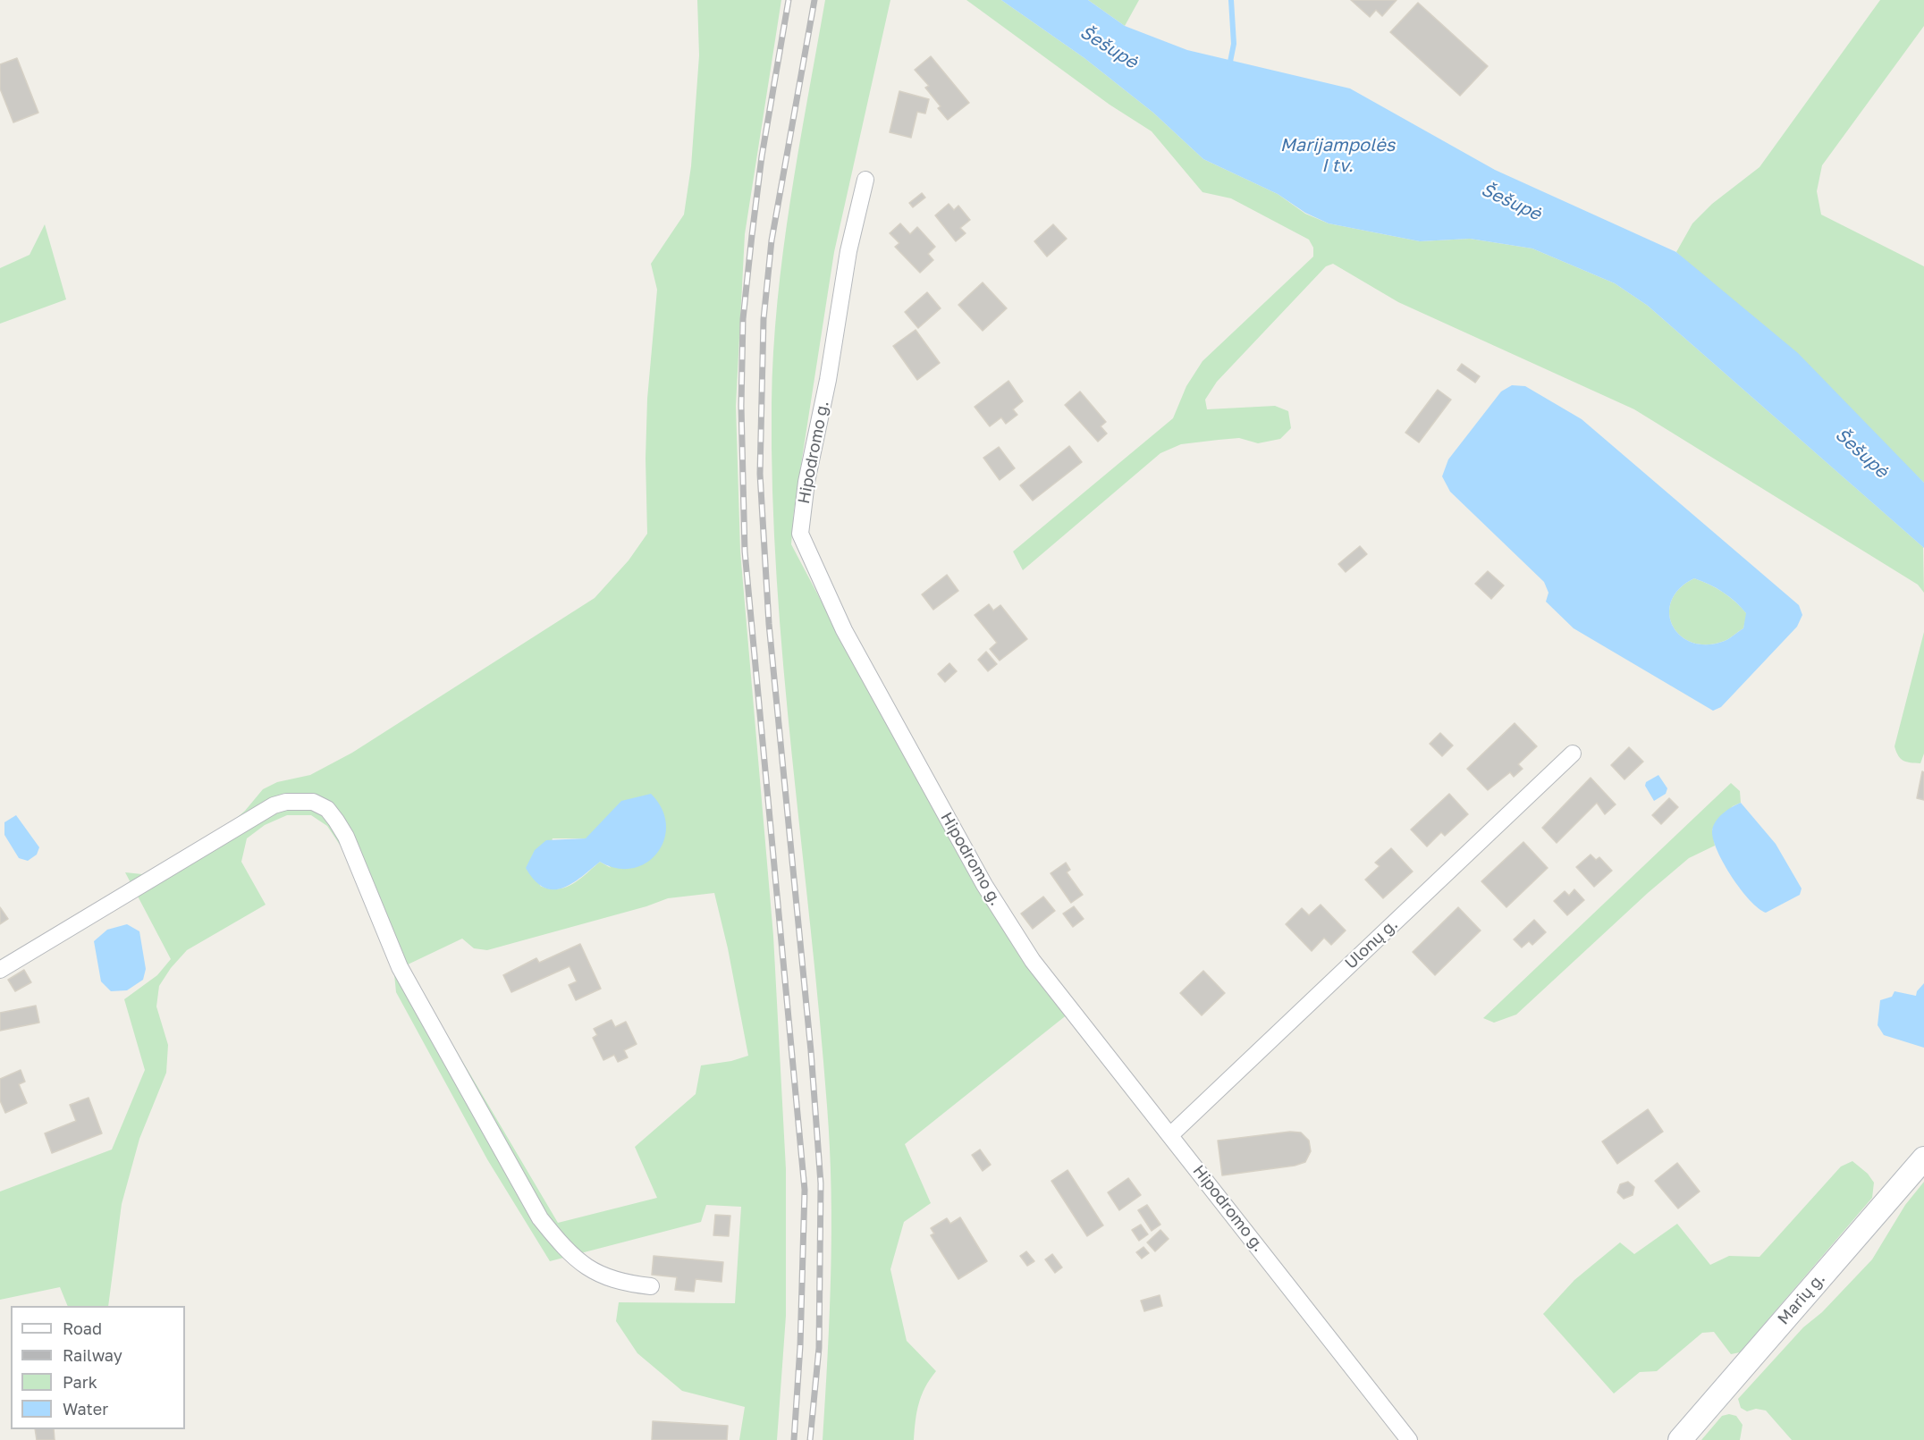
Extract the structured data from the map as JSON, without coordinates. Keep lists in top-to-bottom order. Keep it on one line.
{"streets":{"street":["Hipodromo g.","Ulonų g.","Marių g."]},"crossings":[["Hipodromo g.","Ulonų g."]],"water":["Šešupė","Marijampolės I tv."],"legend":["Road","Railway","Park","Water"]}
